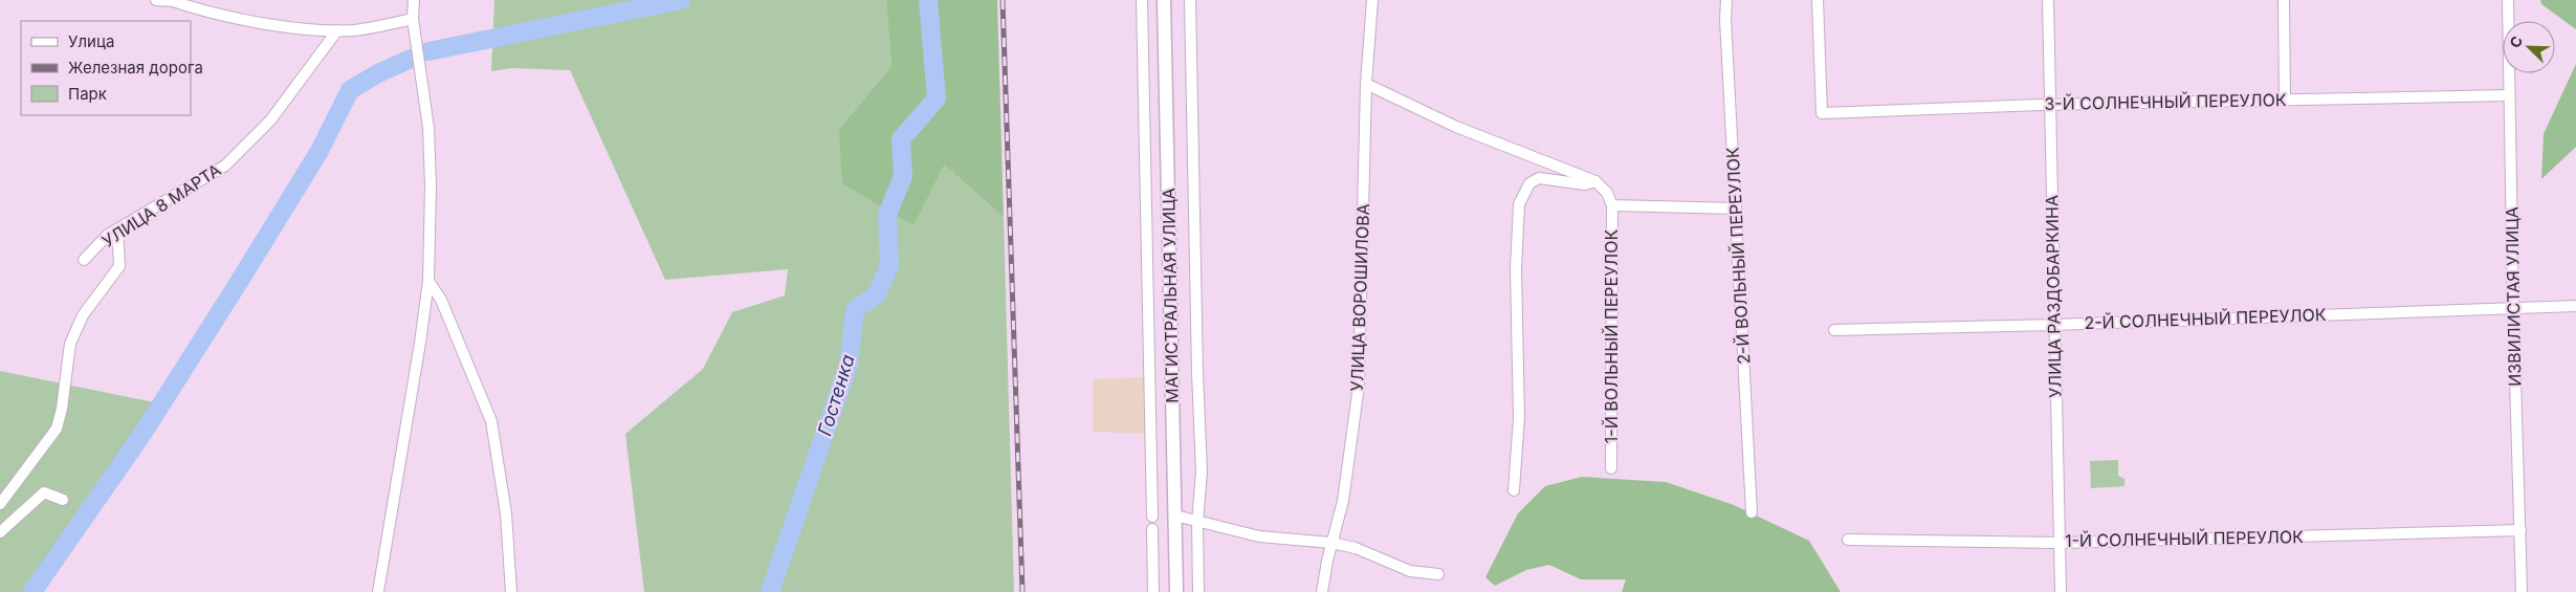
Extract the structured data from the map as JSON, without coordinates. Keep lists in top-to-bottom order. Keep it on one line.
{"streets":{"main road":["МАГИСТРАЛЬНАЯ УЛИЦА"],"street":["3-Й СОЛНЕЧНЫЙ ПЕРЕУЛОК","УЛИЦА 8 МАРТА","2-Й ВОЛЬНЫЙ ПЕРЕУЛОК","УЛИЦА РАЗДОБАРКИНА","ИЗВИЛИСТАЯ УЛИЦА","УЛИЦА ВОРОШИЛОВА","2-Й СОЛНЕЧНЫЙ ПЕРЕУЛОК","1-Й ВОЛЬНЫЙ ПЕРЕУЛОК","1-Й СОЛНЕЧНЫЙ ПЕРЕУЛОК"]},"crossings":[["3-Й СОЛНЕЧНЫЙ ПЕРЕУЛОК","УЛИЦА РАЗДОБАРКИНА"],["3-Й СОЛНЕЧНЫЙ ПЕРЕУЛОК","ИЗВИЛИСТАЯ УЛИЦА"],["УЛИЦА РАЗДОБАРКИНА","2-Й СОЛНЕЧНЫЙ ПЕРЕУЛОК"],["УЛИЦА РАЗДОБАРКИНА","1-Й СОЛНЕЧНЫЙ ПЕРЕУЛОК"],["ИЗВИЛИСТАЯ УЛИЦА","2-Й СОЛНЕЧНЫЙ ПЕРЕУЛОК"],["ИЗВИЛИСТАЯ УЛИЦА","1-Й СОЛНЕЧНЫЙ ПЕРЕУЛОК"]],"water":["Гостенка"],"legend":["Улица","Железная дорога","Парк"],"north":"top left"}
